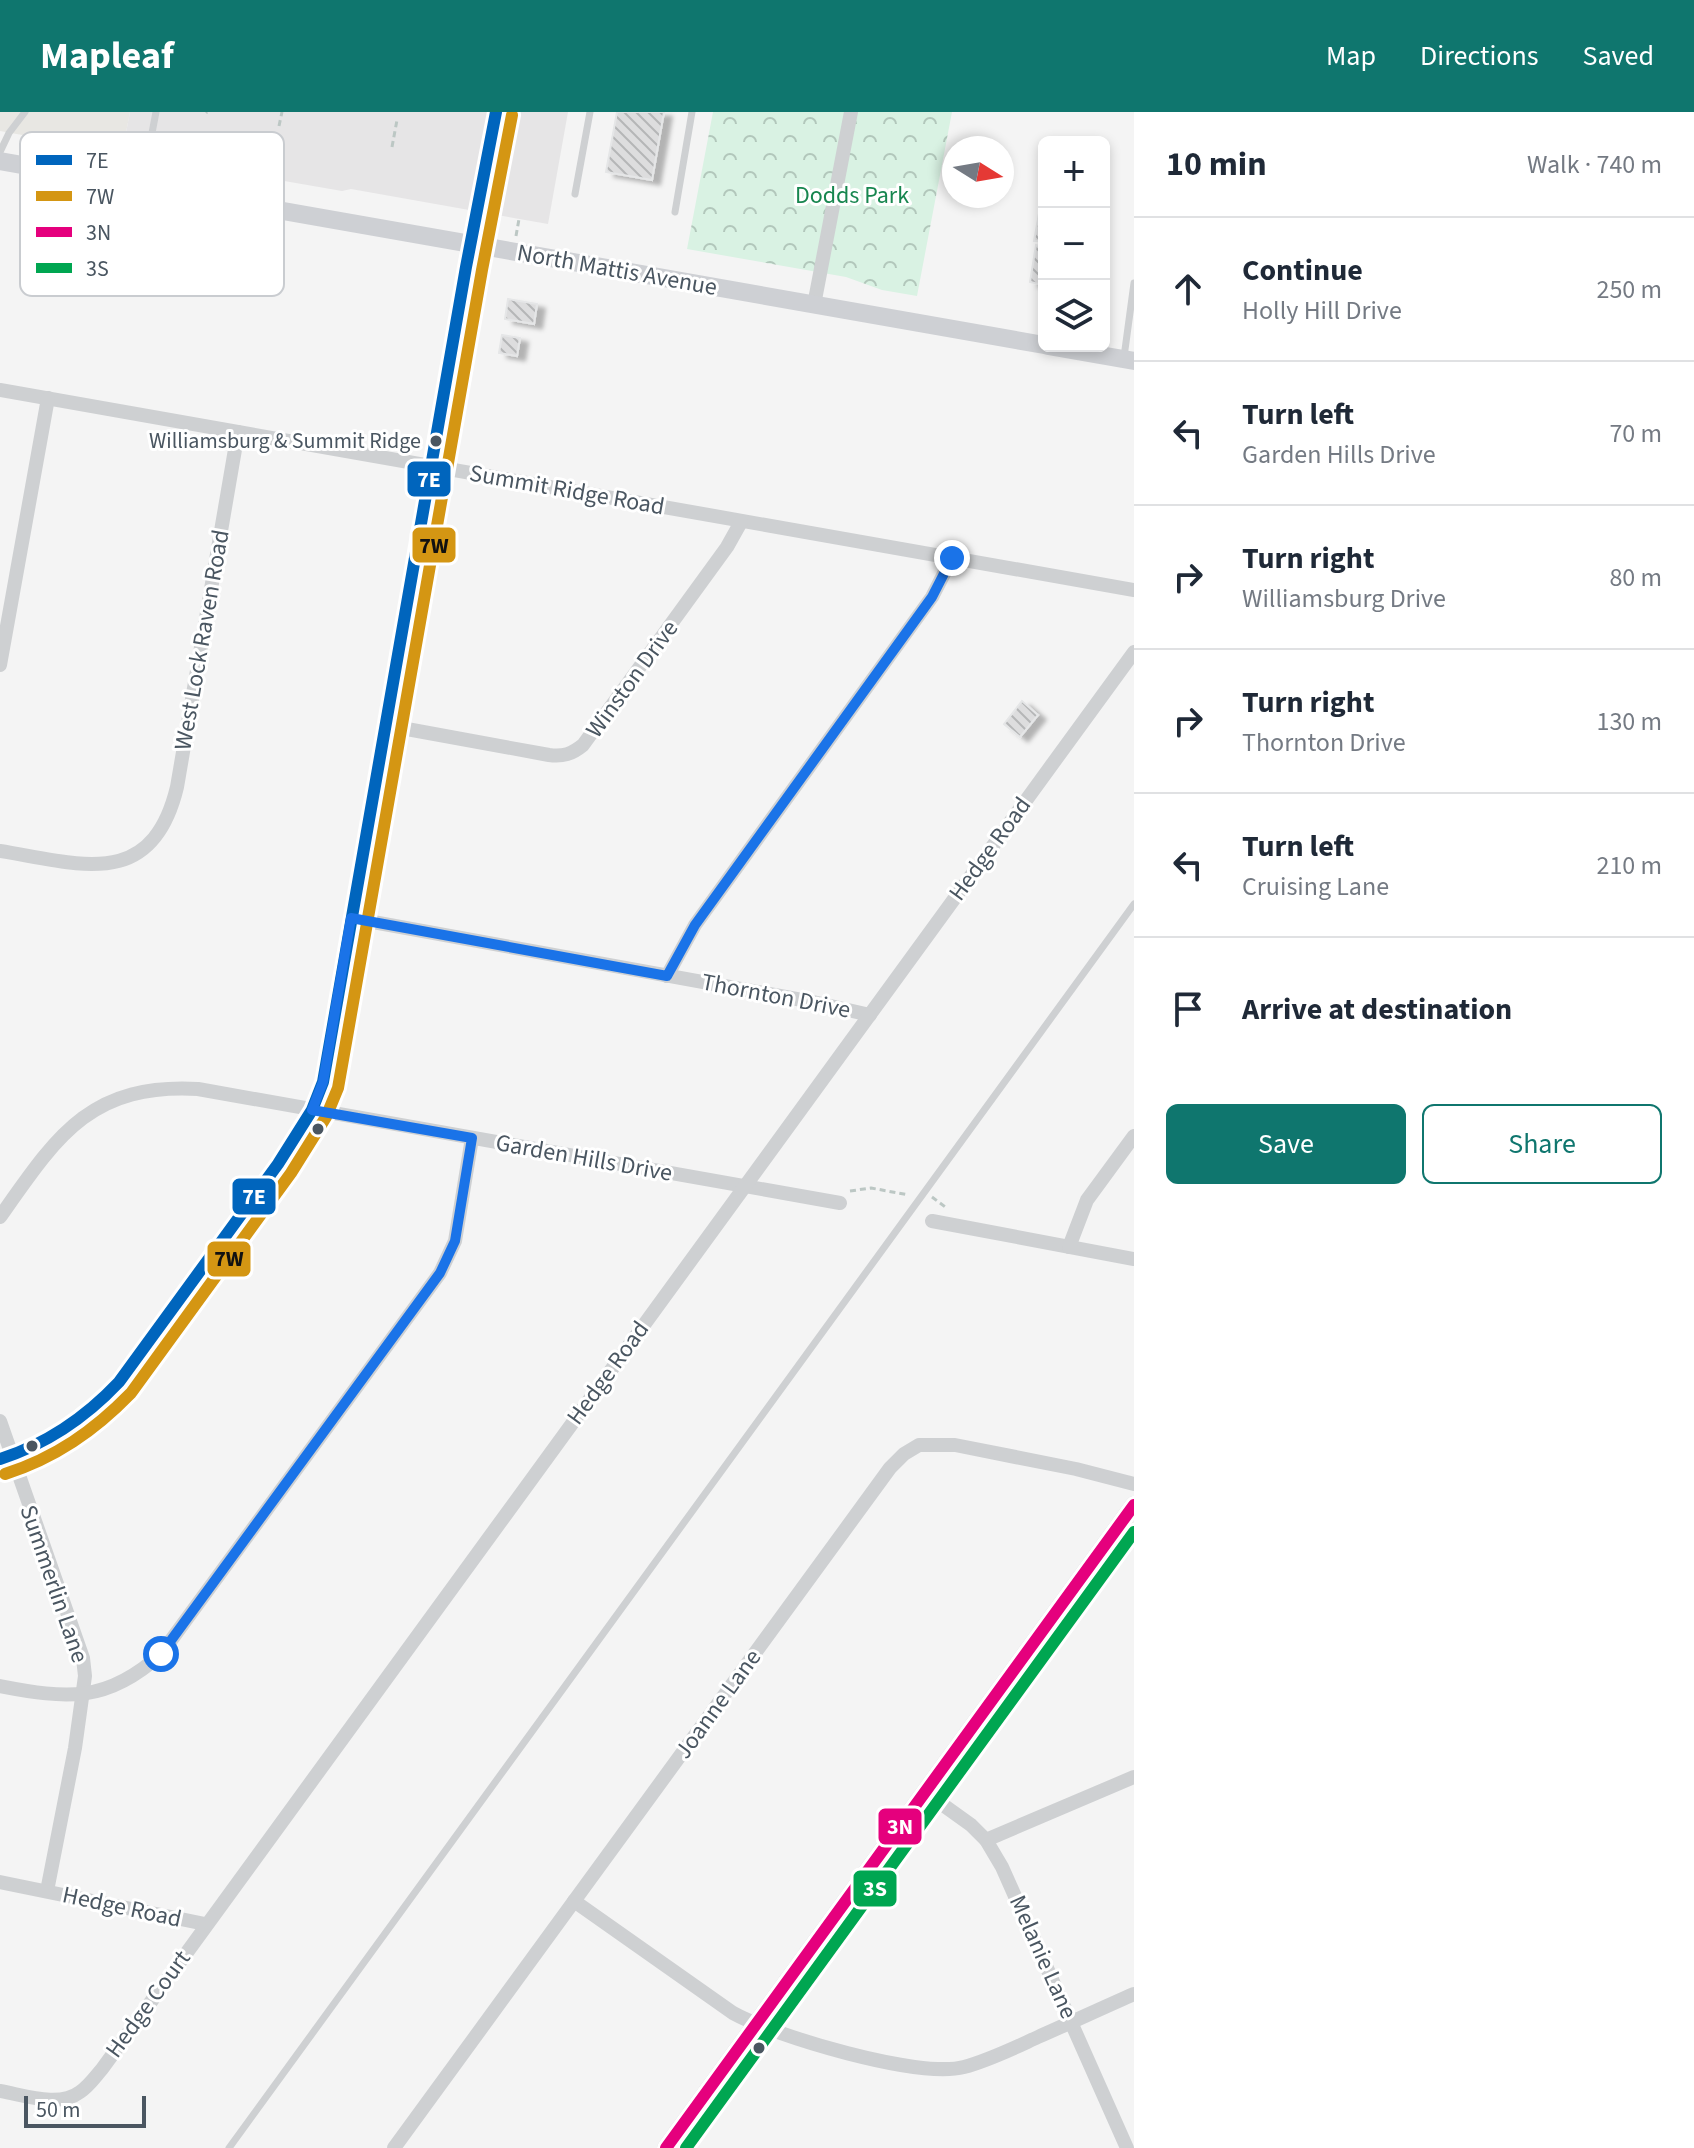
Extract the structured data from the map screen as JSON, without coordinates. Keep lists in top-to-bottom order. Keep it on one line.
{"streets":{"main road":["North Mattis Avenue"],"street":["Summit Ridge Road","West Lock Raven Road","Winston Drive","Hedge Road","Thornton Drive","Garden Hills Drive","Summerlin Lane","Joanne Lane","Melanie Lane","Hedge Court"]},"crossings":[["Summit Ridge Road","West Lock Raven Road"],["Summit Ridge Road","Winston Drive"],["Hedge Road","Thornton Drive"],["Hedge Road","Garden Hills Drive"],["Hedge Road","Summerlin Lane"],["Hedge Road","Hedge Court"]],"parks":["Dodds Park"],"places":["Williamsburg & Summit Ridge"],"lines":["transit line 7E","transit line 7W","transit line 3N","transit line 3S"],"legend":["7E","7W","3N","3S"],"scale_bar":"50 m","north":"right","page":{"header":"Mapleaf","nav":["Map","Directions","Saved"],"heading":["10 min","Walk · 740 m"],"map_buttons":["+","−"],"list":[["Continue","Holly Hill Drive","250 m"],["Turn left","Garden Hills Drive","70 m"],["Turn right","Williamsburg Drive","80 m"],["Turn right","Thornton Drive","130 m"],["Turn left","Cruising Lane","210 m"],"Arrive at destination"],"buttons":["Save","Share"],"scale":"50 m"}}
